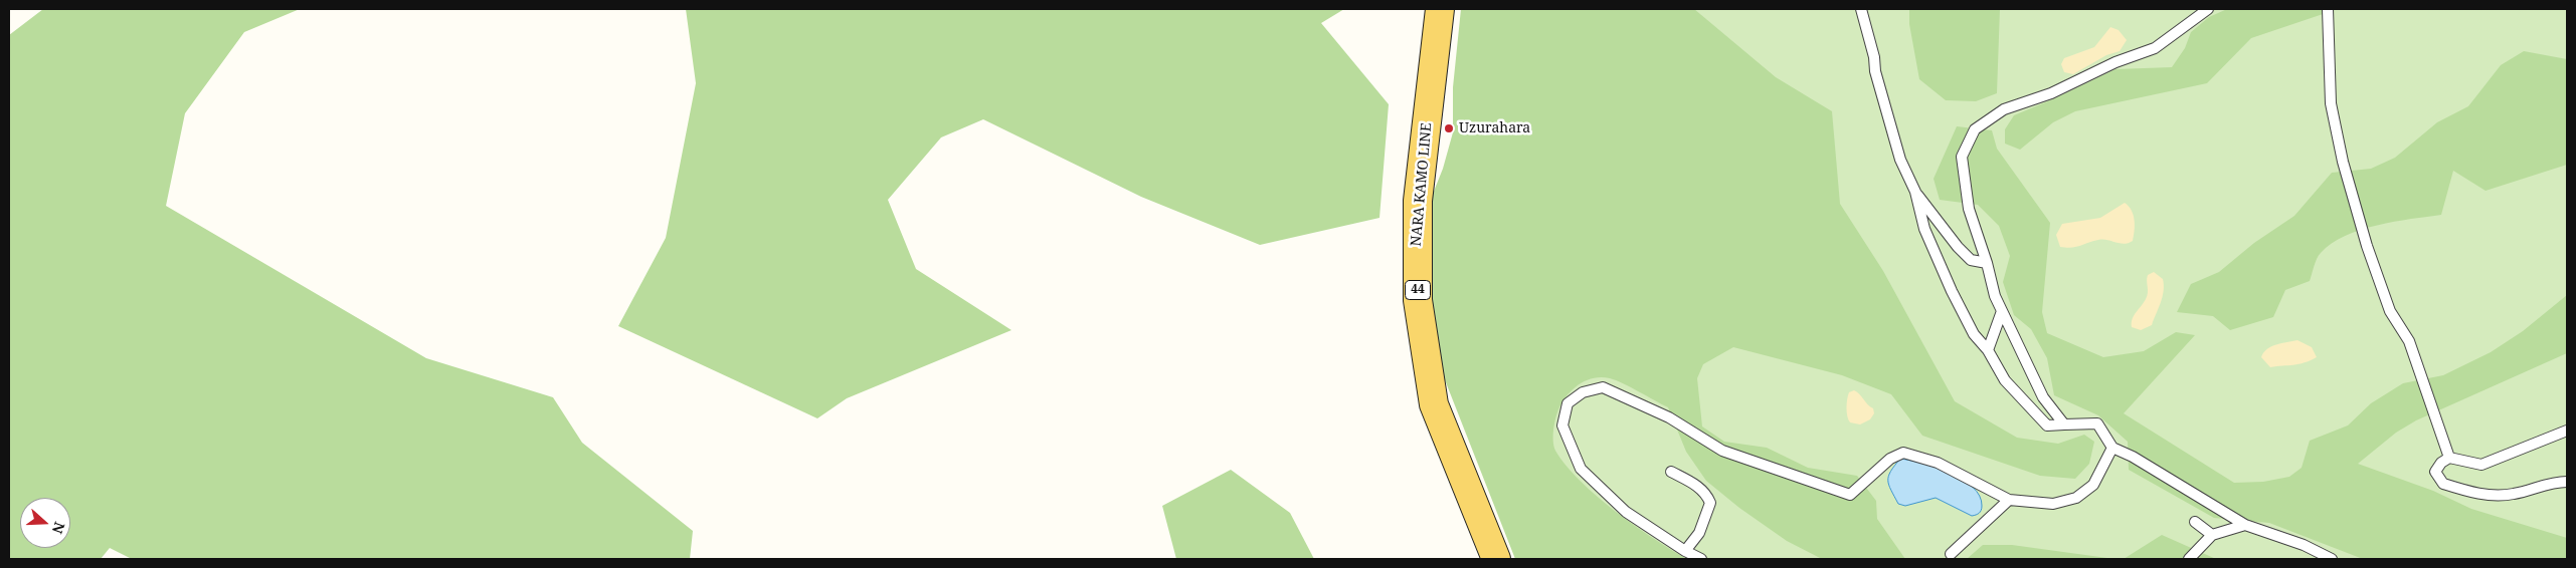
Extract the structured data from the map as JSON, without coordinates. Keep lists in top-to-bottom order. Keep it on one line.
{"streets":{"main road":["NARA KAMO LINE","44"]},"places":["Uzurahara"],"north":"right"}
